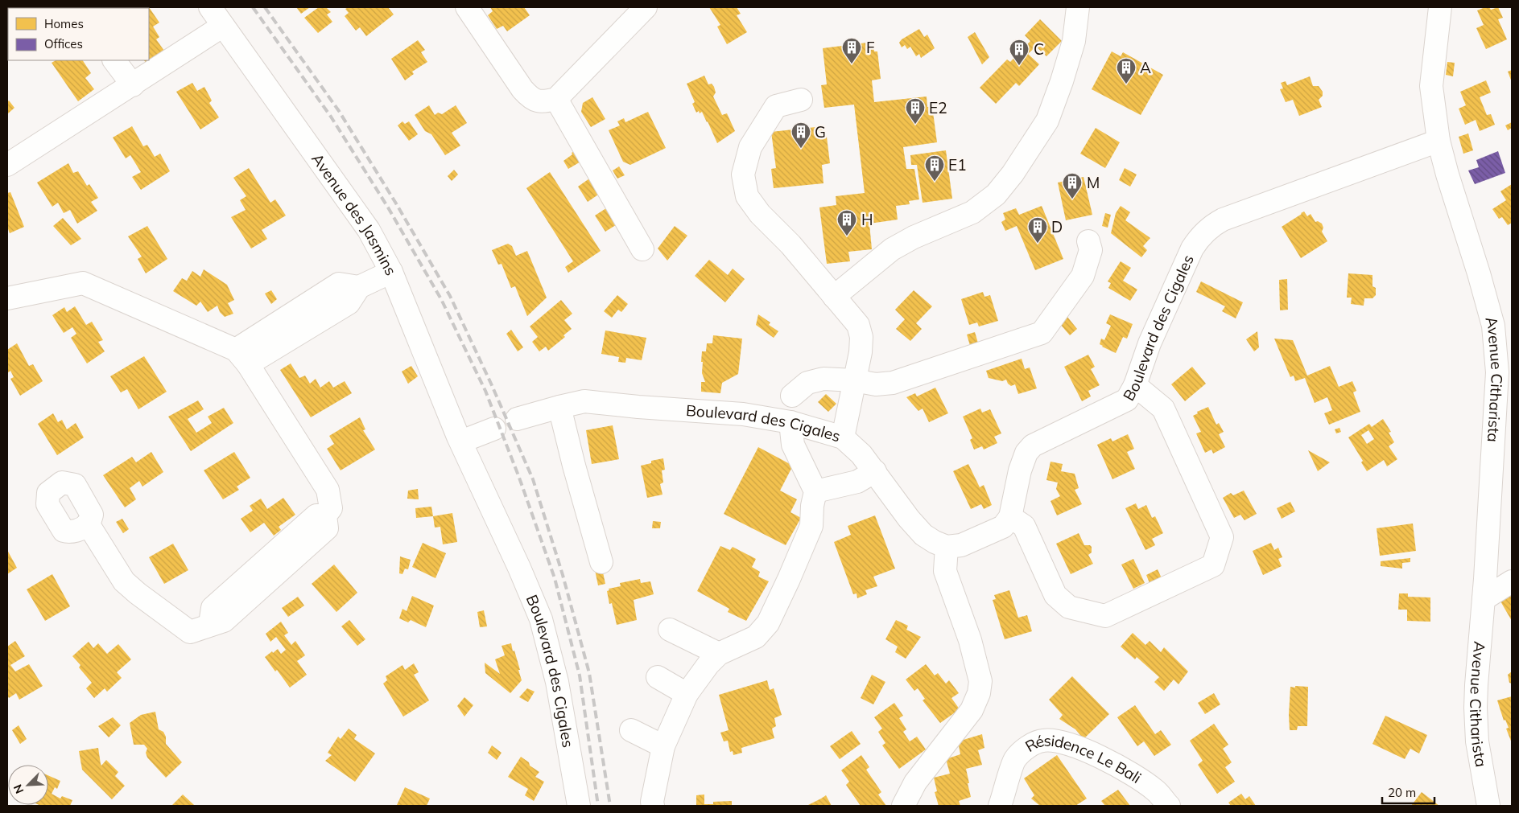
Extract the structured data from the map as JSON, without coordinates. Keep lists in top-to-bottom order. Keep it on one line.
{"streets":{"street":["Avenue des Jasmins","Boulevard des Cigales","Avenue Citharista","Résidence Le Bali"]},"crossings":[["Avenue des Jasmins","Boulevard des Cigales"],["Boulevard des Cigales","Avenue Citharista"]],"places":{"building":["F","C","A","E2","G","E1","M","H","D"]},"legend":["Homes","Offices"],"scale_bar":"20 m","north":"bottom left"}
